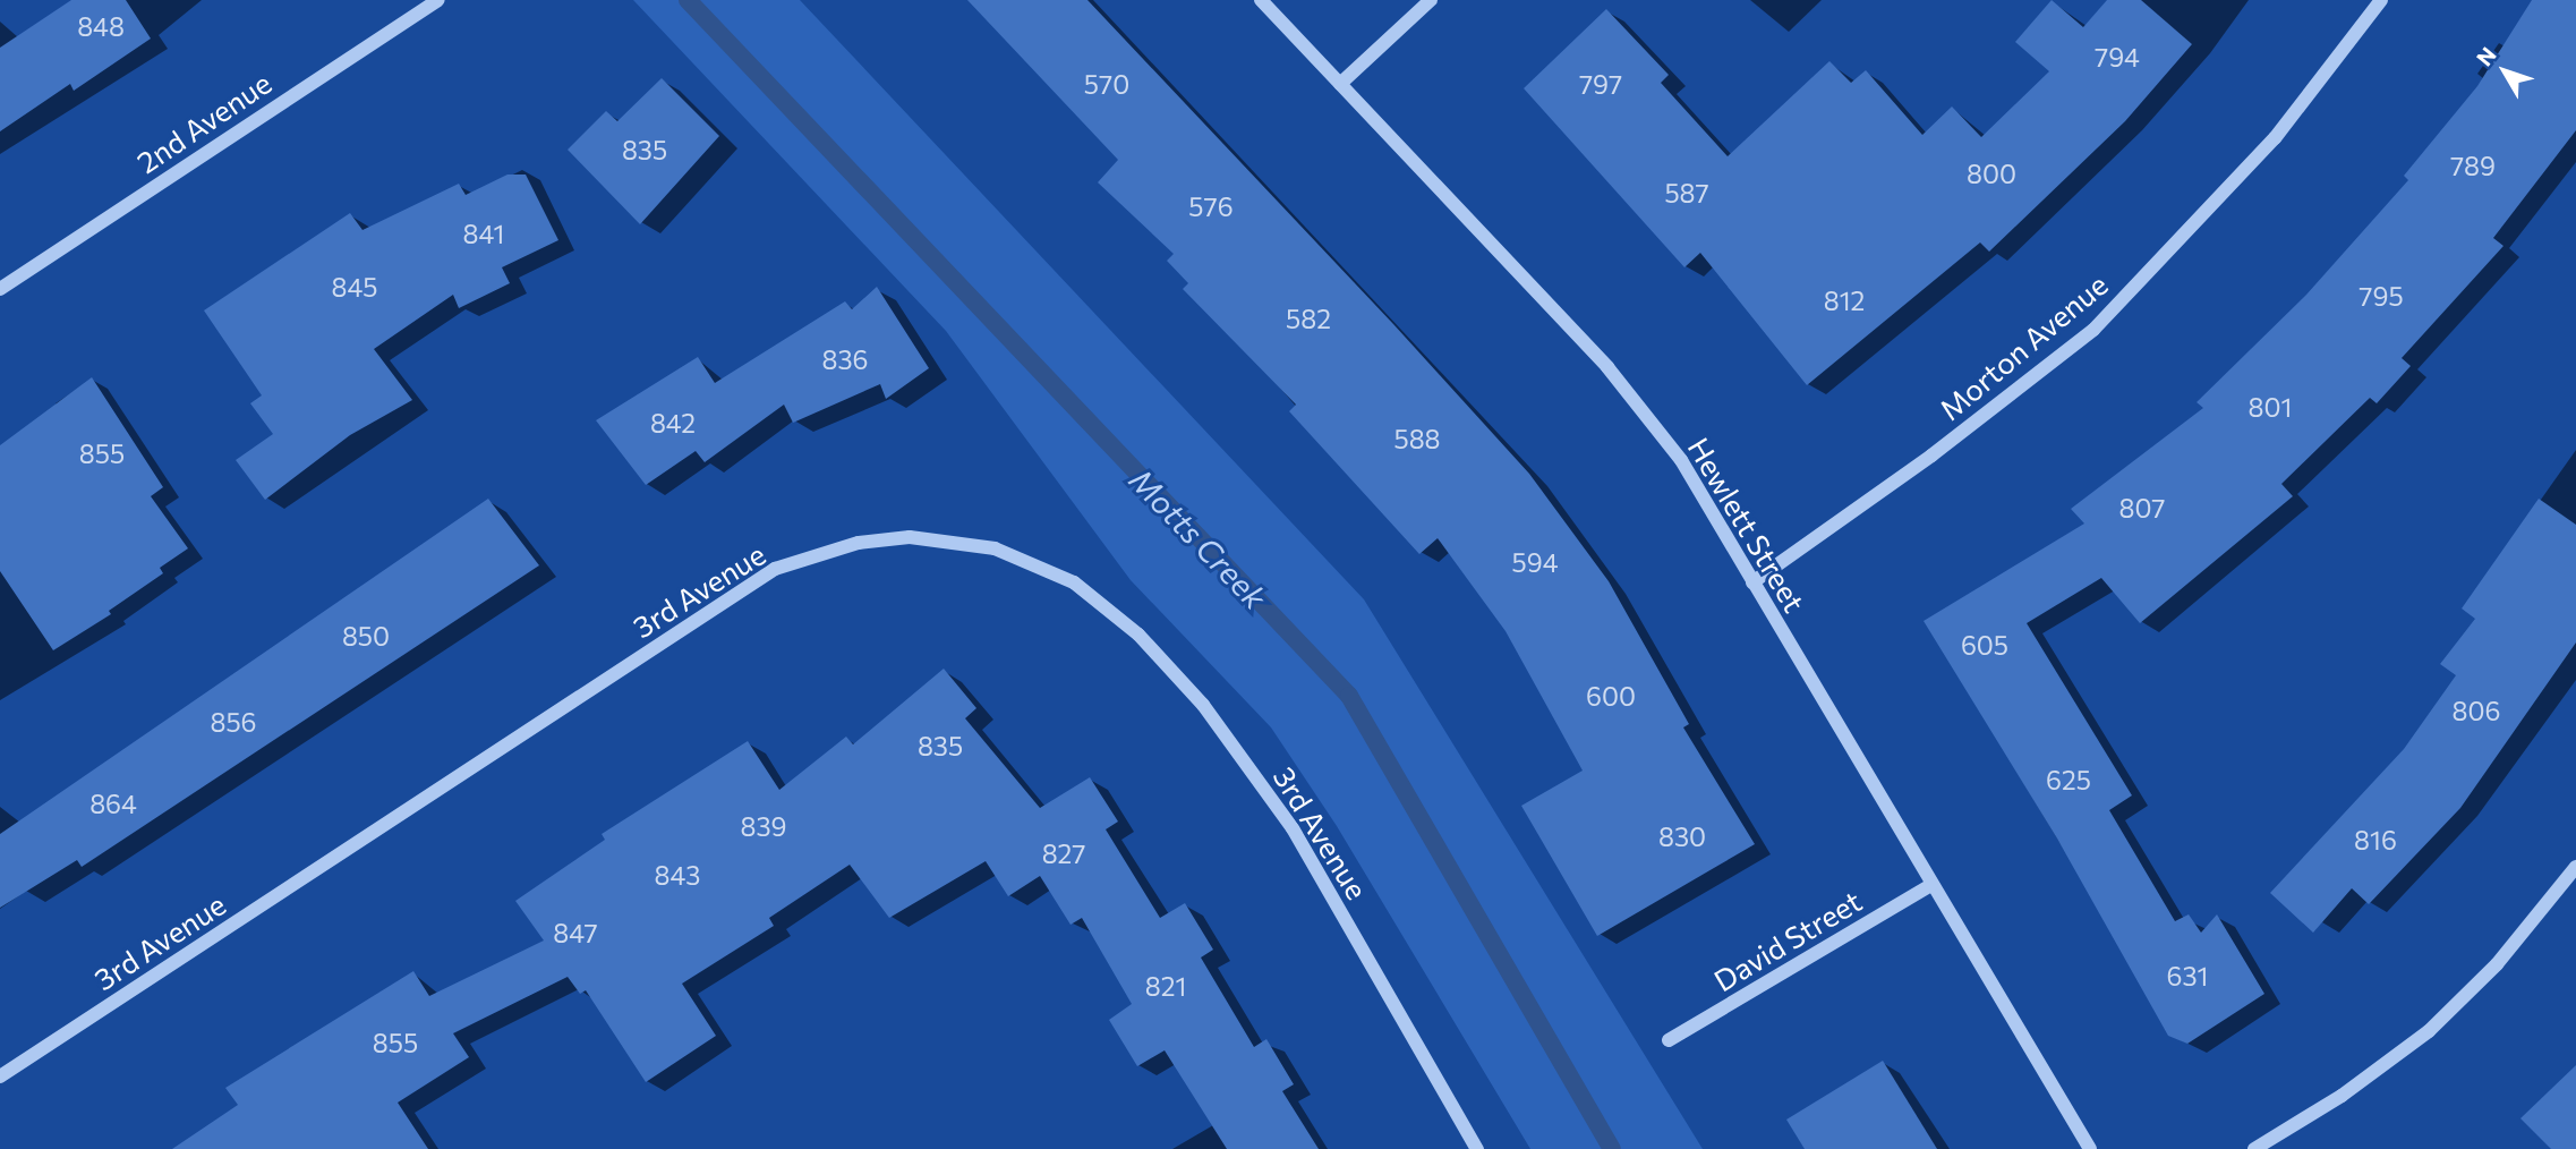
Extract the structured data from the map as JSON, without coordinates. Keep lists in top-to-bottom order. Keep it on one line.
{"streets":{"street":["2nd Avenue","Morton Avenue","Hewlett Street","3rd Avenue","David Street"]},"crossings":[["Morton Avenue","Hewlett Street"],["Hewlett Street","David Street"]],"water":["Motts Creek"],"house_numbers":["848","794","570","797","835","789","800","587","576","841","845","795","812","582","836","801","842","588","855","807","594","850","605","600","806","856","835","625","864","839","830","816","827","843","847","631","821","855"],"north":"top left"}
